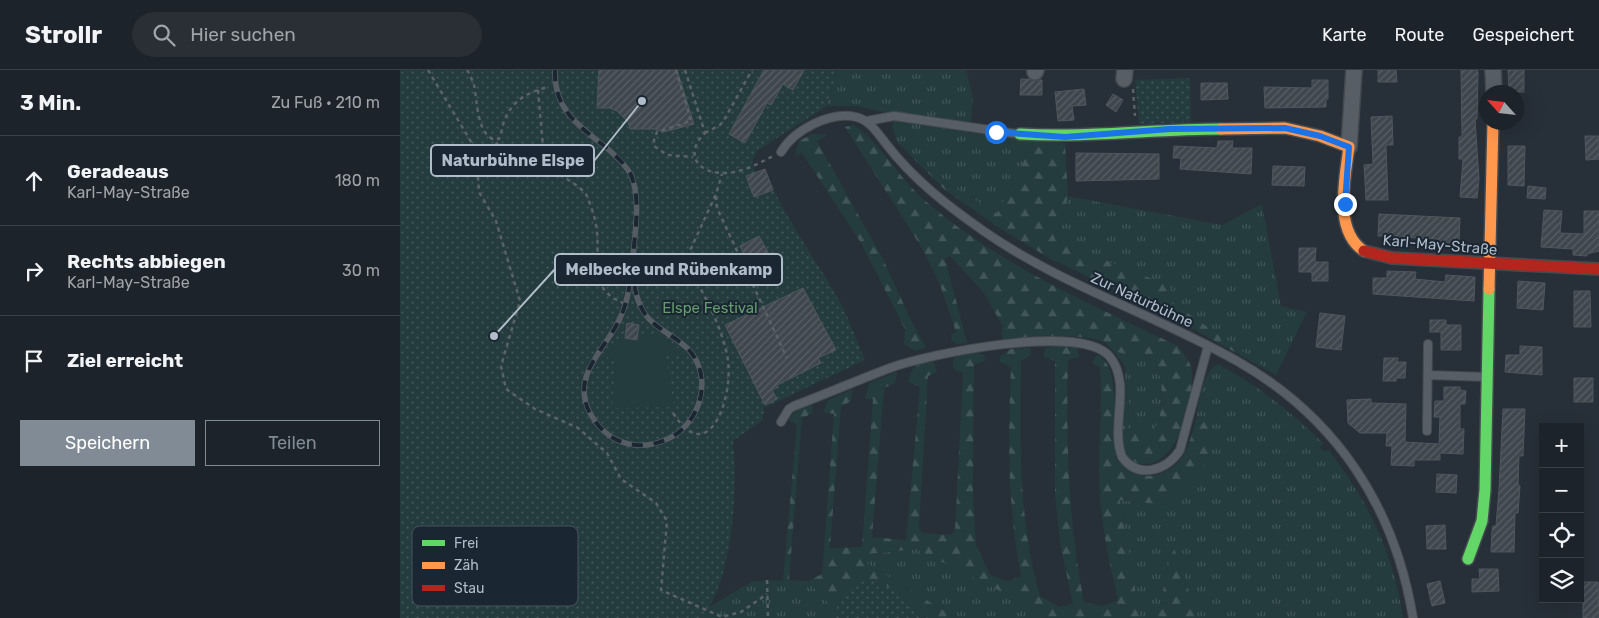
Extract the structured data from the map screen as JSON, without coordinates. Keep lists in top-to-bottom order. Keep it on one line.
{"streets":{"street":["Karl-May-Straße"],"lane":["Zur Naturbühne"]},"parks":["Elspe Festival"],"places":["Naturbühne Elspe","Melbecke und Rübenkamp"],"legend":["Frei","Zäh","Stau"],"north":"top left","page":{"header":"Strollr","search":"Hier suchen","nav":["Karte","Route","Gespeichert"],"heading":["3 Min.","Zu Fuß · 210 m"],"list":[["Geradeaus","Karl-May-Straße","180 m"],["Rechts abbiegen","Karl-May-Straße","30 m"],"Ziel erreicht"],"buttons":["Speichern","Teilen"],"map_buttons":["+","−"]}}
